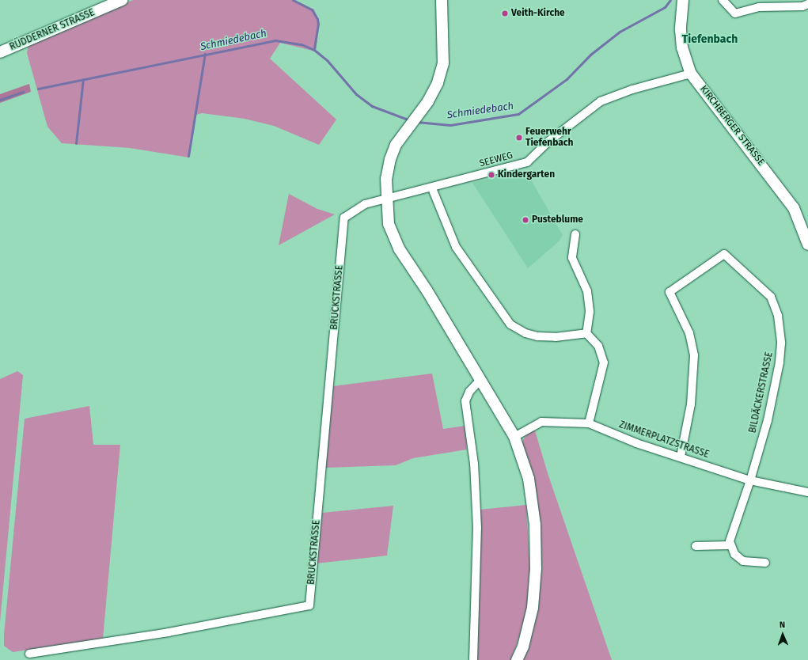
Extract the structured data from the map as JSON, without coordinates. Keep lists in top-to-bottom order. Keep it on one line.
{"streets":{"street":["RÜDDERNER STRASSE","KIRCHBERGER STRASSE","SEEWEG","BRUCKSTRASSE","BILDÄCKERSTRASSE","ZIMMERPLATZSTRASSE"]},"crossings":[["KIRCHBERGER STRASSE","SEEWEG"],["SEEWEG","BRUCKSTRASSE"],["BILDÄCKERSTRASSE","ZIMMERPLATZSTRASSE"]],"districts":["Tiefenbach"],"water":["Schmiedebach"],"places":["Veith-Kirche","Feuerwehr Tiefenbach","Kindergarten","Pusteblume"],"north":"top"}
